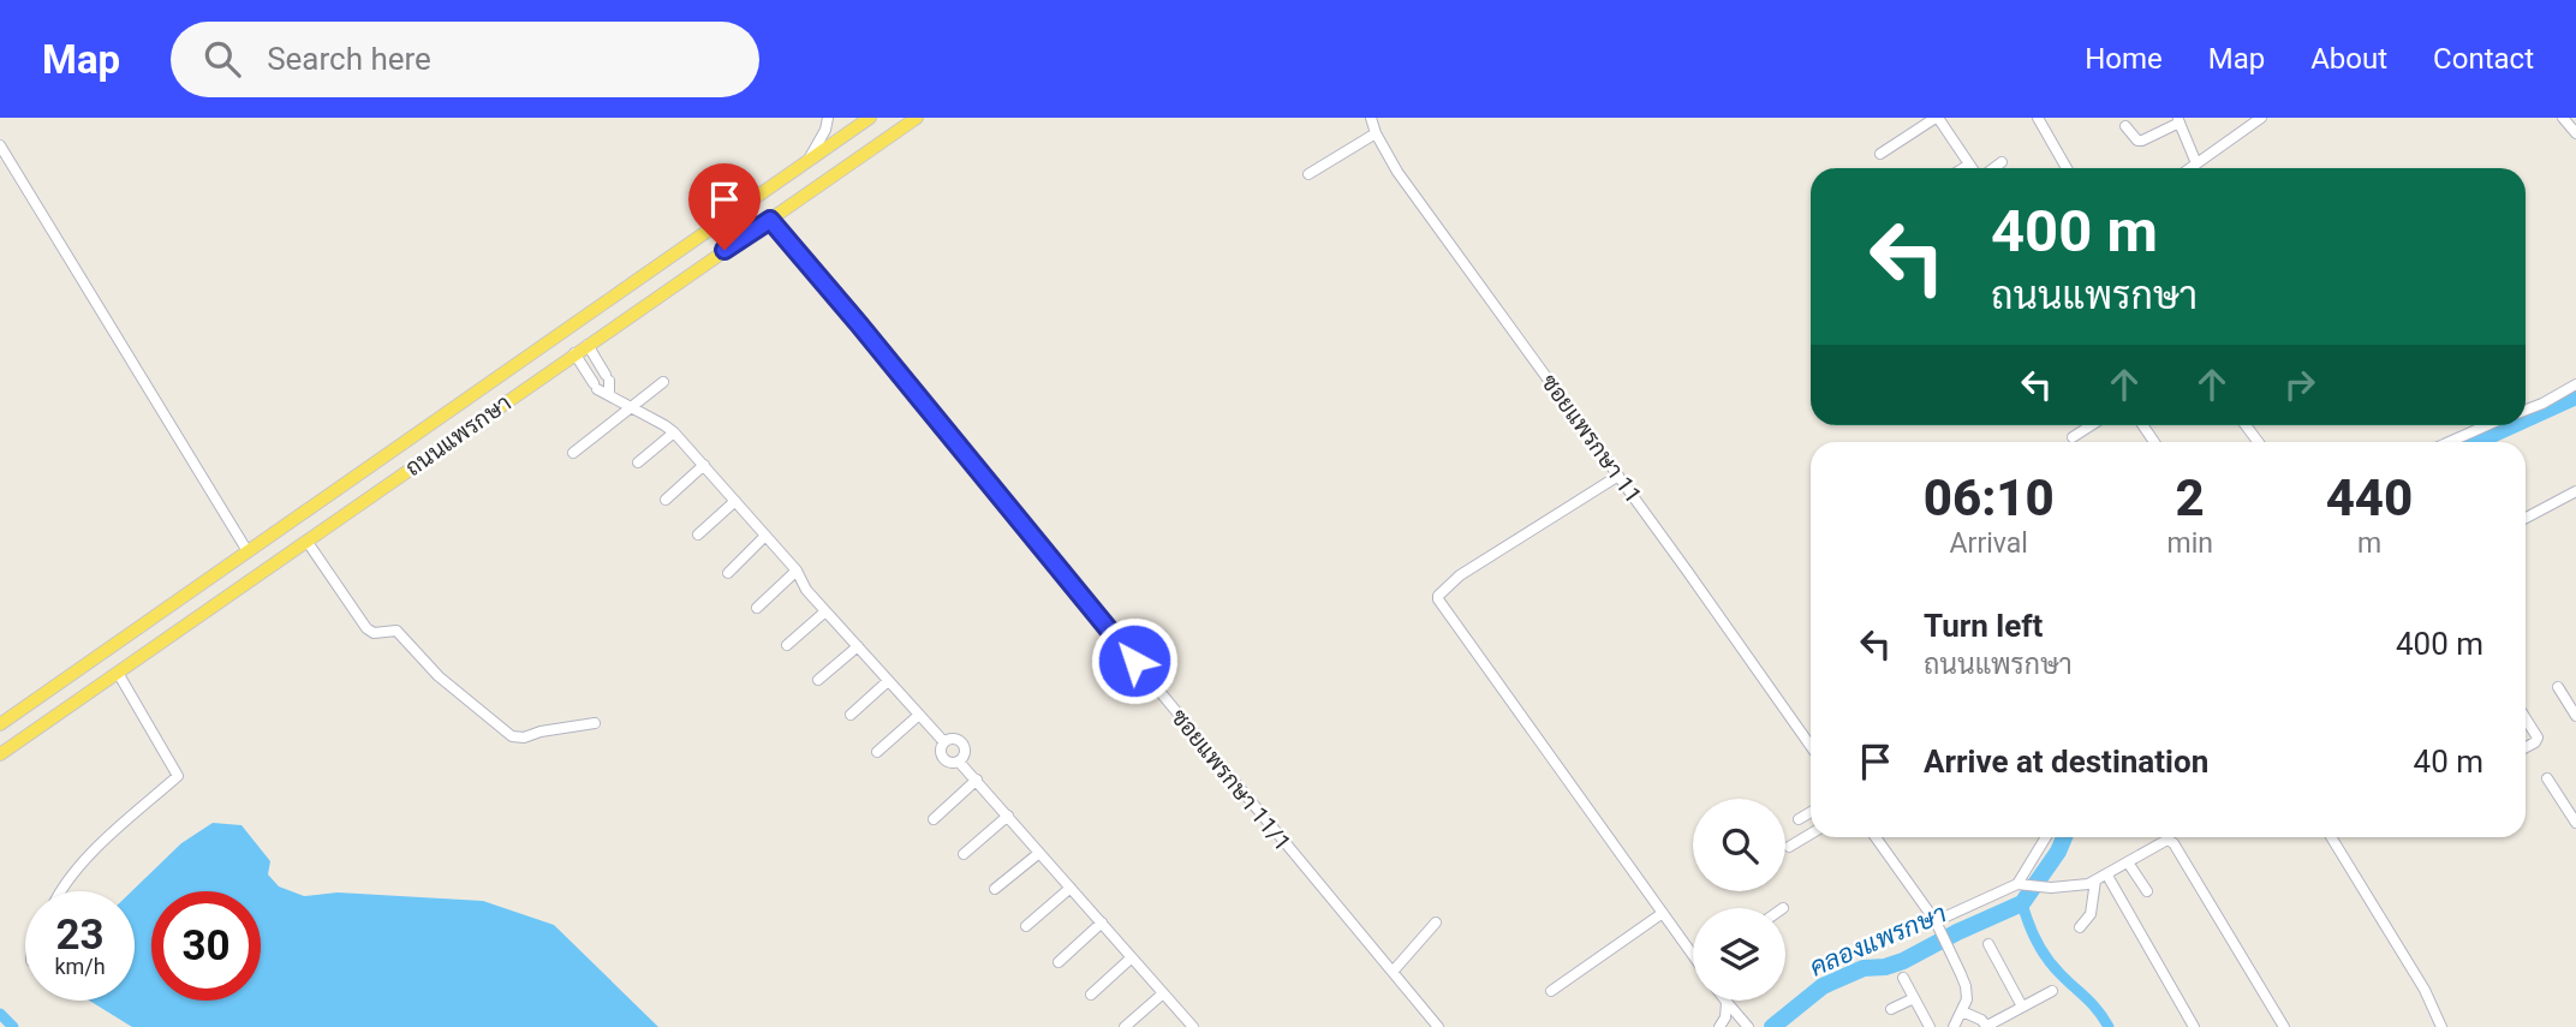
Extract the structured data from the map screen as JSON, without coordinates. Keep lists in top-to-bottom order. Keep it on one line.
{"streets":{"main road":["ถนนแพรกษา"],"street":["ซอยแพรกษา 11","ซอยแพรกษา 11/1"]},"crossings":[["ถนนแพรกษา","ซอยแพรกษา 11/1"]],"water":["คลองแพรกษา"],"page":{"header":"Map","search":"Search here","nav":["Home","Map","About","Contact"],"turn":["400 m","ถนนแพรกษา"],"eta":["06:10","Arrival","2","min","440","m"],"list":[{"name":"Turn left","note":"ถนนแพรกษา","value":"400 m"},{"name":"Arrive at destination","value":"40 m"}],"speed":"23 km/h","limit":"30"}}
